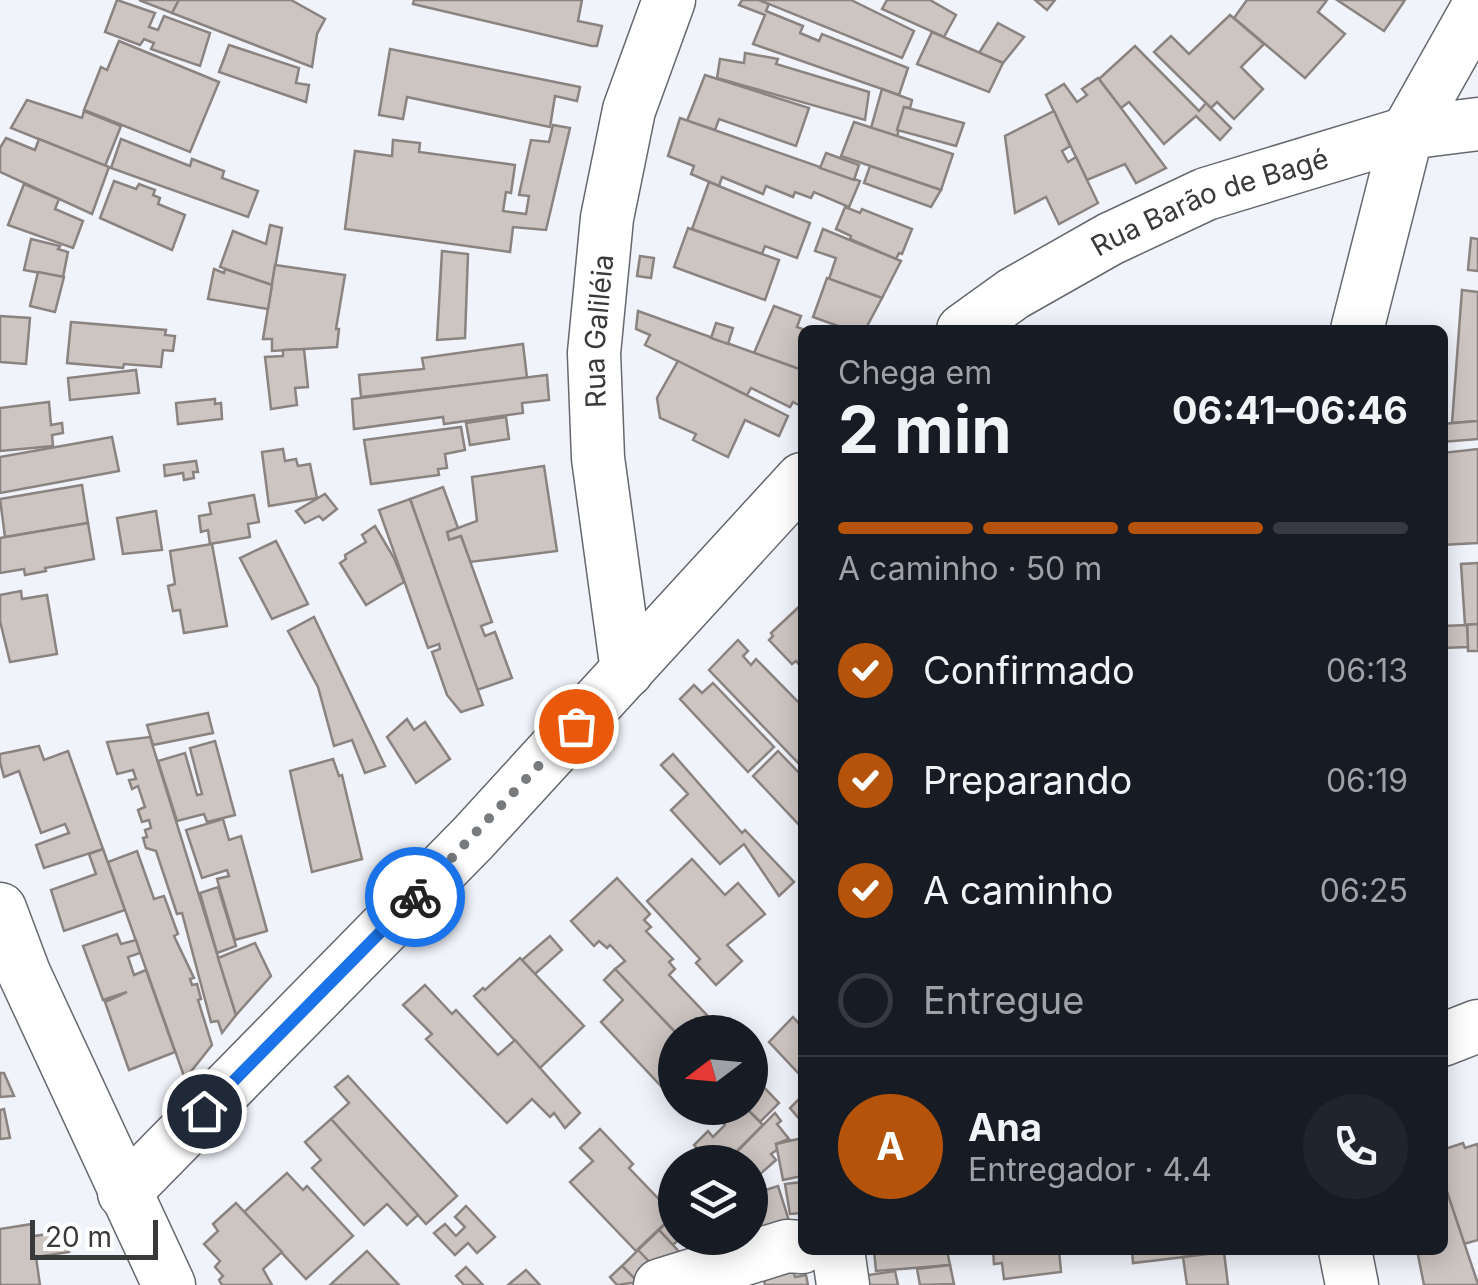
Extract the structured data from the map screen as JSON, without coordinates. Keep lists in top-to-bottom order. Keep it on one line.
{"streets":{"street":["Rua Barão de Bagé","Rua Galiléia"]},"scale_bar":"20 m","north":"left","page":{"heading":["2 min","Chega em","06:41–06:46"],"panel":["Ana","Entregador · 4.4"],"bar":"A caminho · 50 m","list":[["Confirmado","06:13"],["Preparando","06:19"],["A caminho","06:25"],"Entregue"],"round":"A","scale":"20 m"}}
